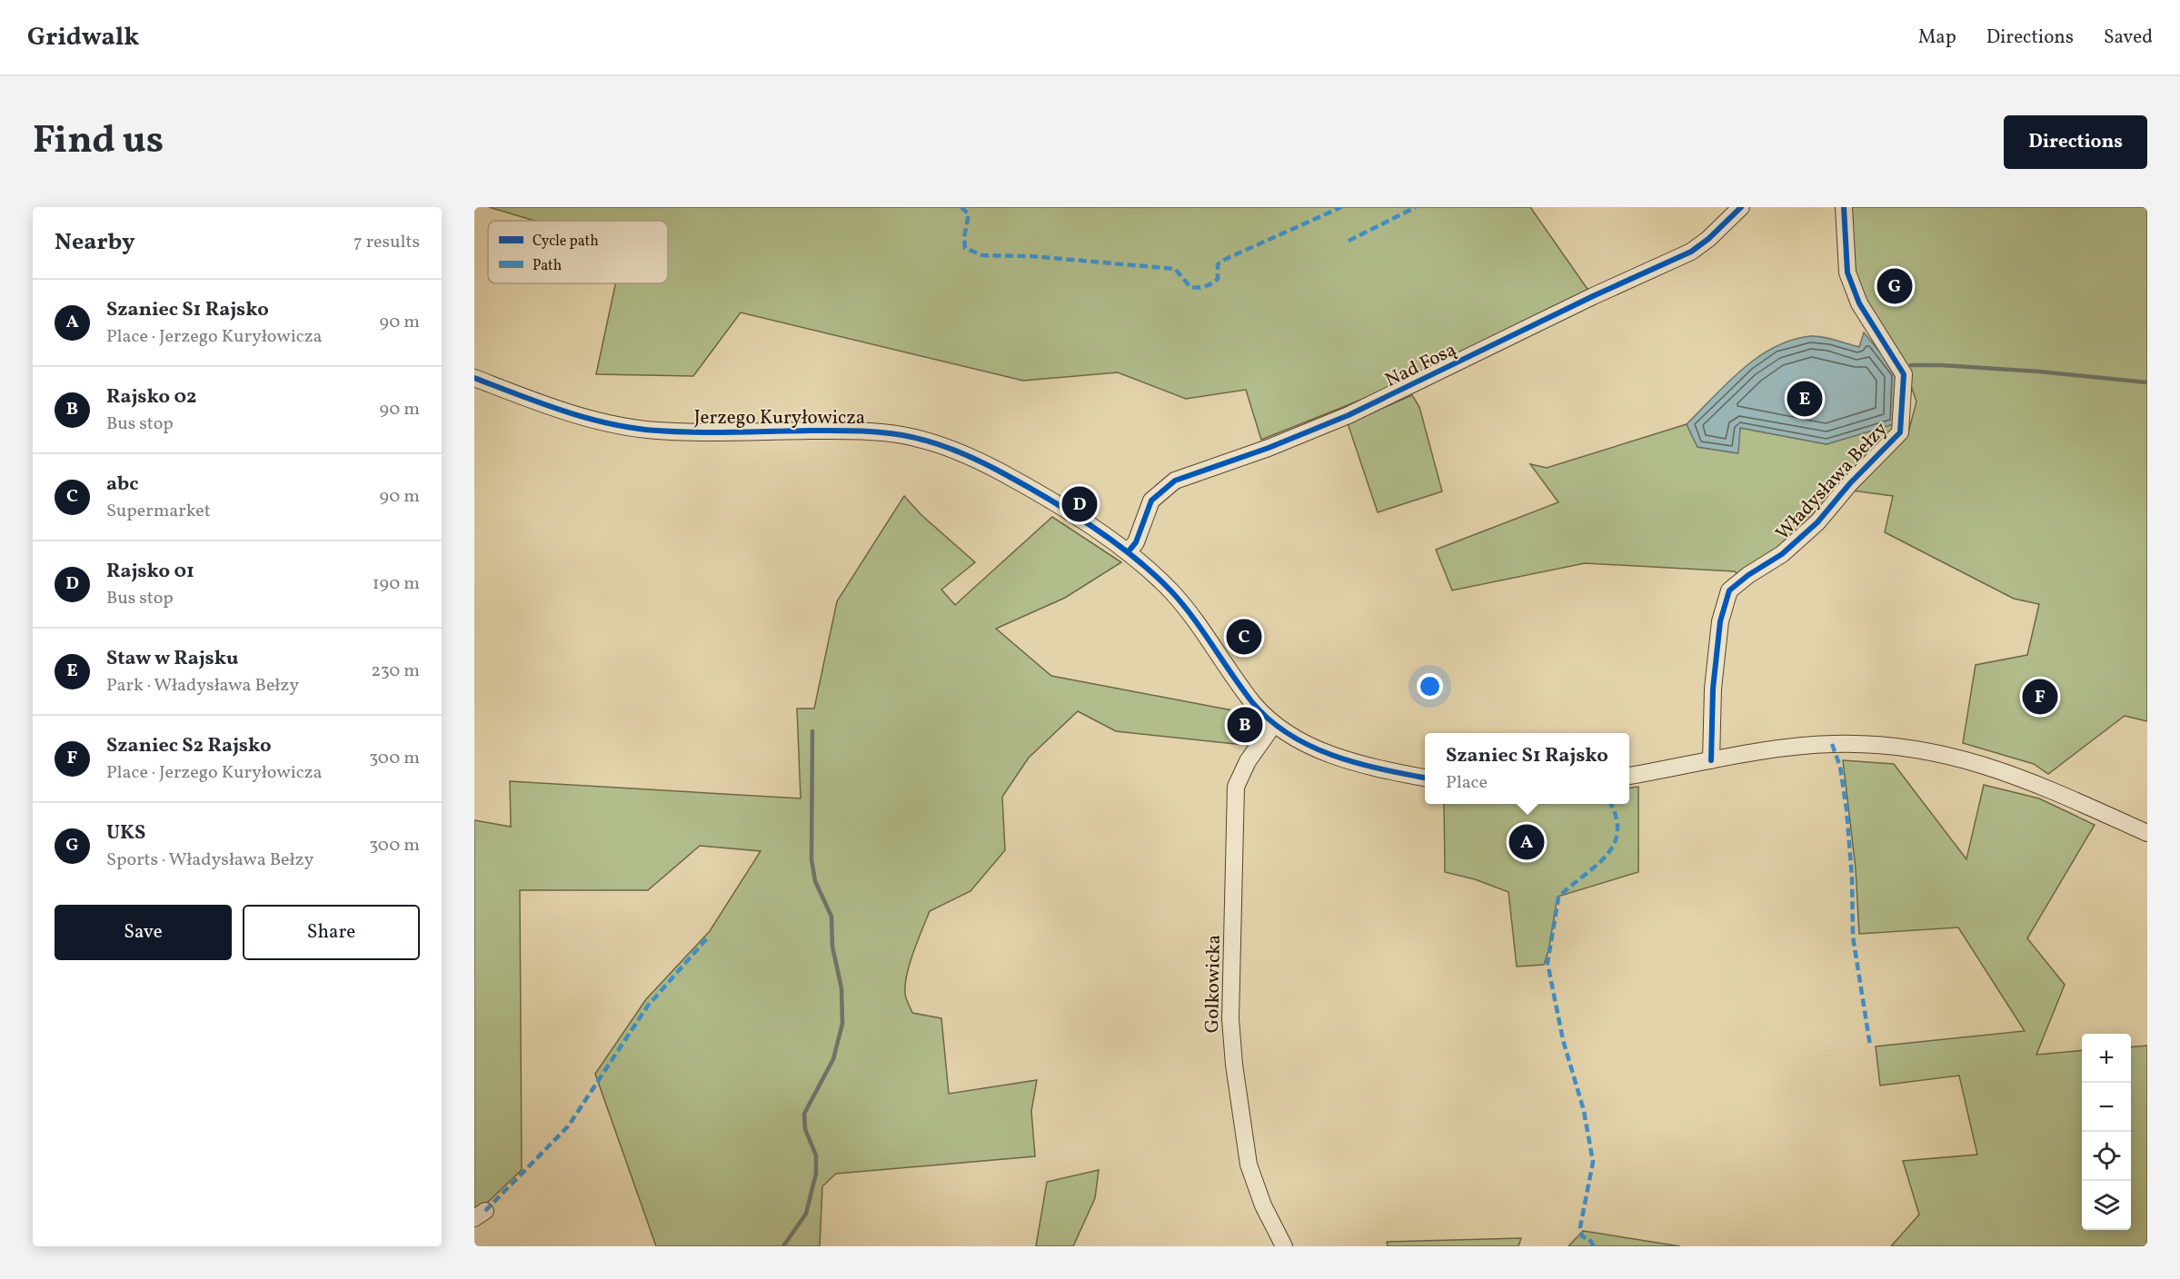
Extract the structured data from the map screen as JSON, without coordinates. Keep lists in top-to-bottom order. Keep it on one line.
{"streets":{"street":["Nad Fosą","Jerzego Kuryłowicza","Władysława Bełzy","Golkowicka"]},"crossings":[["Nad Fosą","Jerzego Kuryłowicza"],["Jerzego Kuryłowicza","Golkowicka"]],"legend":["Cycle path","Path"],"page":{"header":"Gridwalk","nav":["Map","Directions","Saved"],"title":"Find us","buttons":["Directions",["Save","Share"]],"heading":["Nearby","7 results"],"pins":["G","E","D","C","F","B","A"],"list":[{"mark":"A","name":"Szaniec S1 Rajsko","note":"Place · Jerzego Kuryłowicza","value":"90 m"},{"mark":"B","name":"Rajsko 02","note":"Bus stop","value":"90 m"},{"mark":"C","name":"abc","note":"Supermarket","value":"90 m"},{"mark":"D","name":"Rajsko 01","note":"Bus stop","value":"190 m"},{"mark":"E","name":"Staw w Rajsku","note":"Park · Władysława Bełzy","value":"230 m"},{"mark":"F","name":"Szaniec S2 Rajsko","note":"Place · Jerzego Kuryłowicza","value":"300 m"},{"mark":"G","name":"UKS","note":"Sports · Władysława Bełzy","value":"300 m"}],"popup":["Szaniec S1 Rajsko","Place"],"map_buttons":["+","−"]}}
